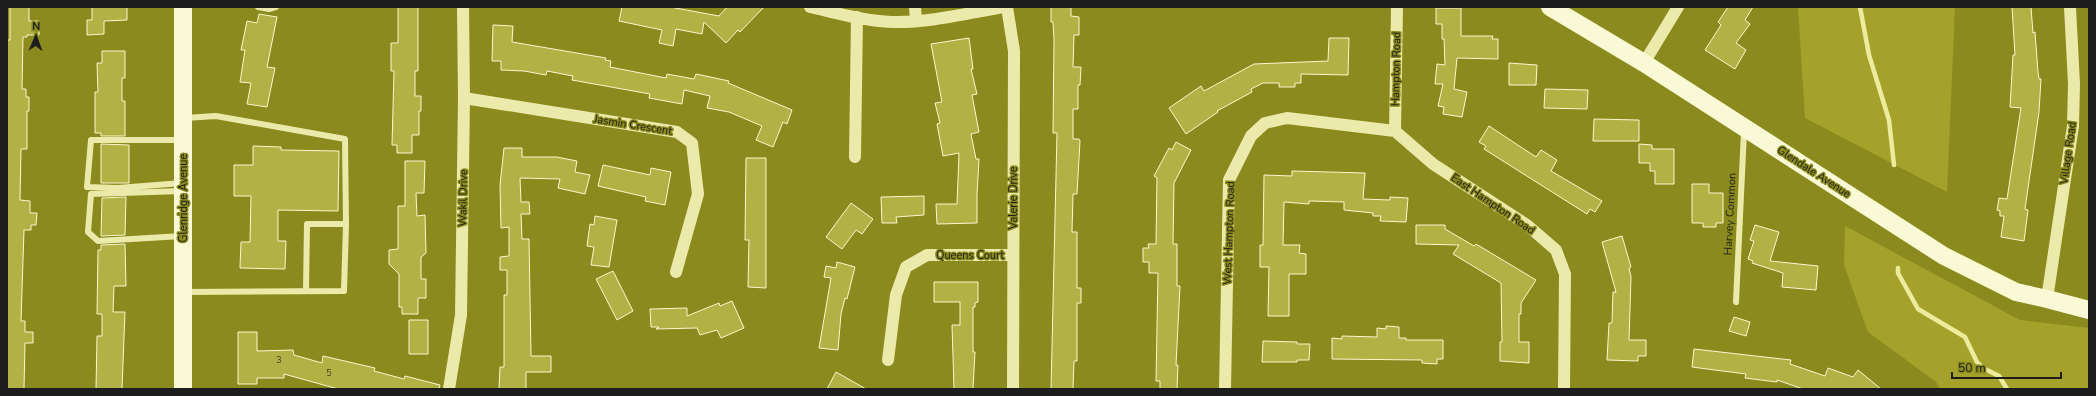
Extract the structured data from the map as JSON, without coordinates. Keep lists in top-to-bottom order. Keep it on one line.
{"streets":{"main road":["Glendale Avenue","Glenridge Avenue"],"street":["Hampton Road","Jasmin Crescent","Village Road","Wakil Drive","Valerie Drive","East Hampton Road","West Hampton Road","Queens Court"],"lane":["Harvey Common"]},"crossings":[["Hampton Road","East Hampton Road"],["Hampton Road","West Hampton Road"],["Jasmin Crescent","Wakil Drive"],["Village Road","Glendale Avenue"],["Glendale Avenue","Harvey Common"],["Valerie Drive","Queens Court"],["East Hampton Road","West Hampton Road"]],"house_numbers":["3","5"],"scale_bar":"50 m","north":"top"}
